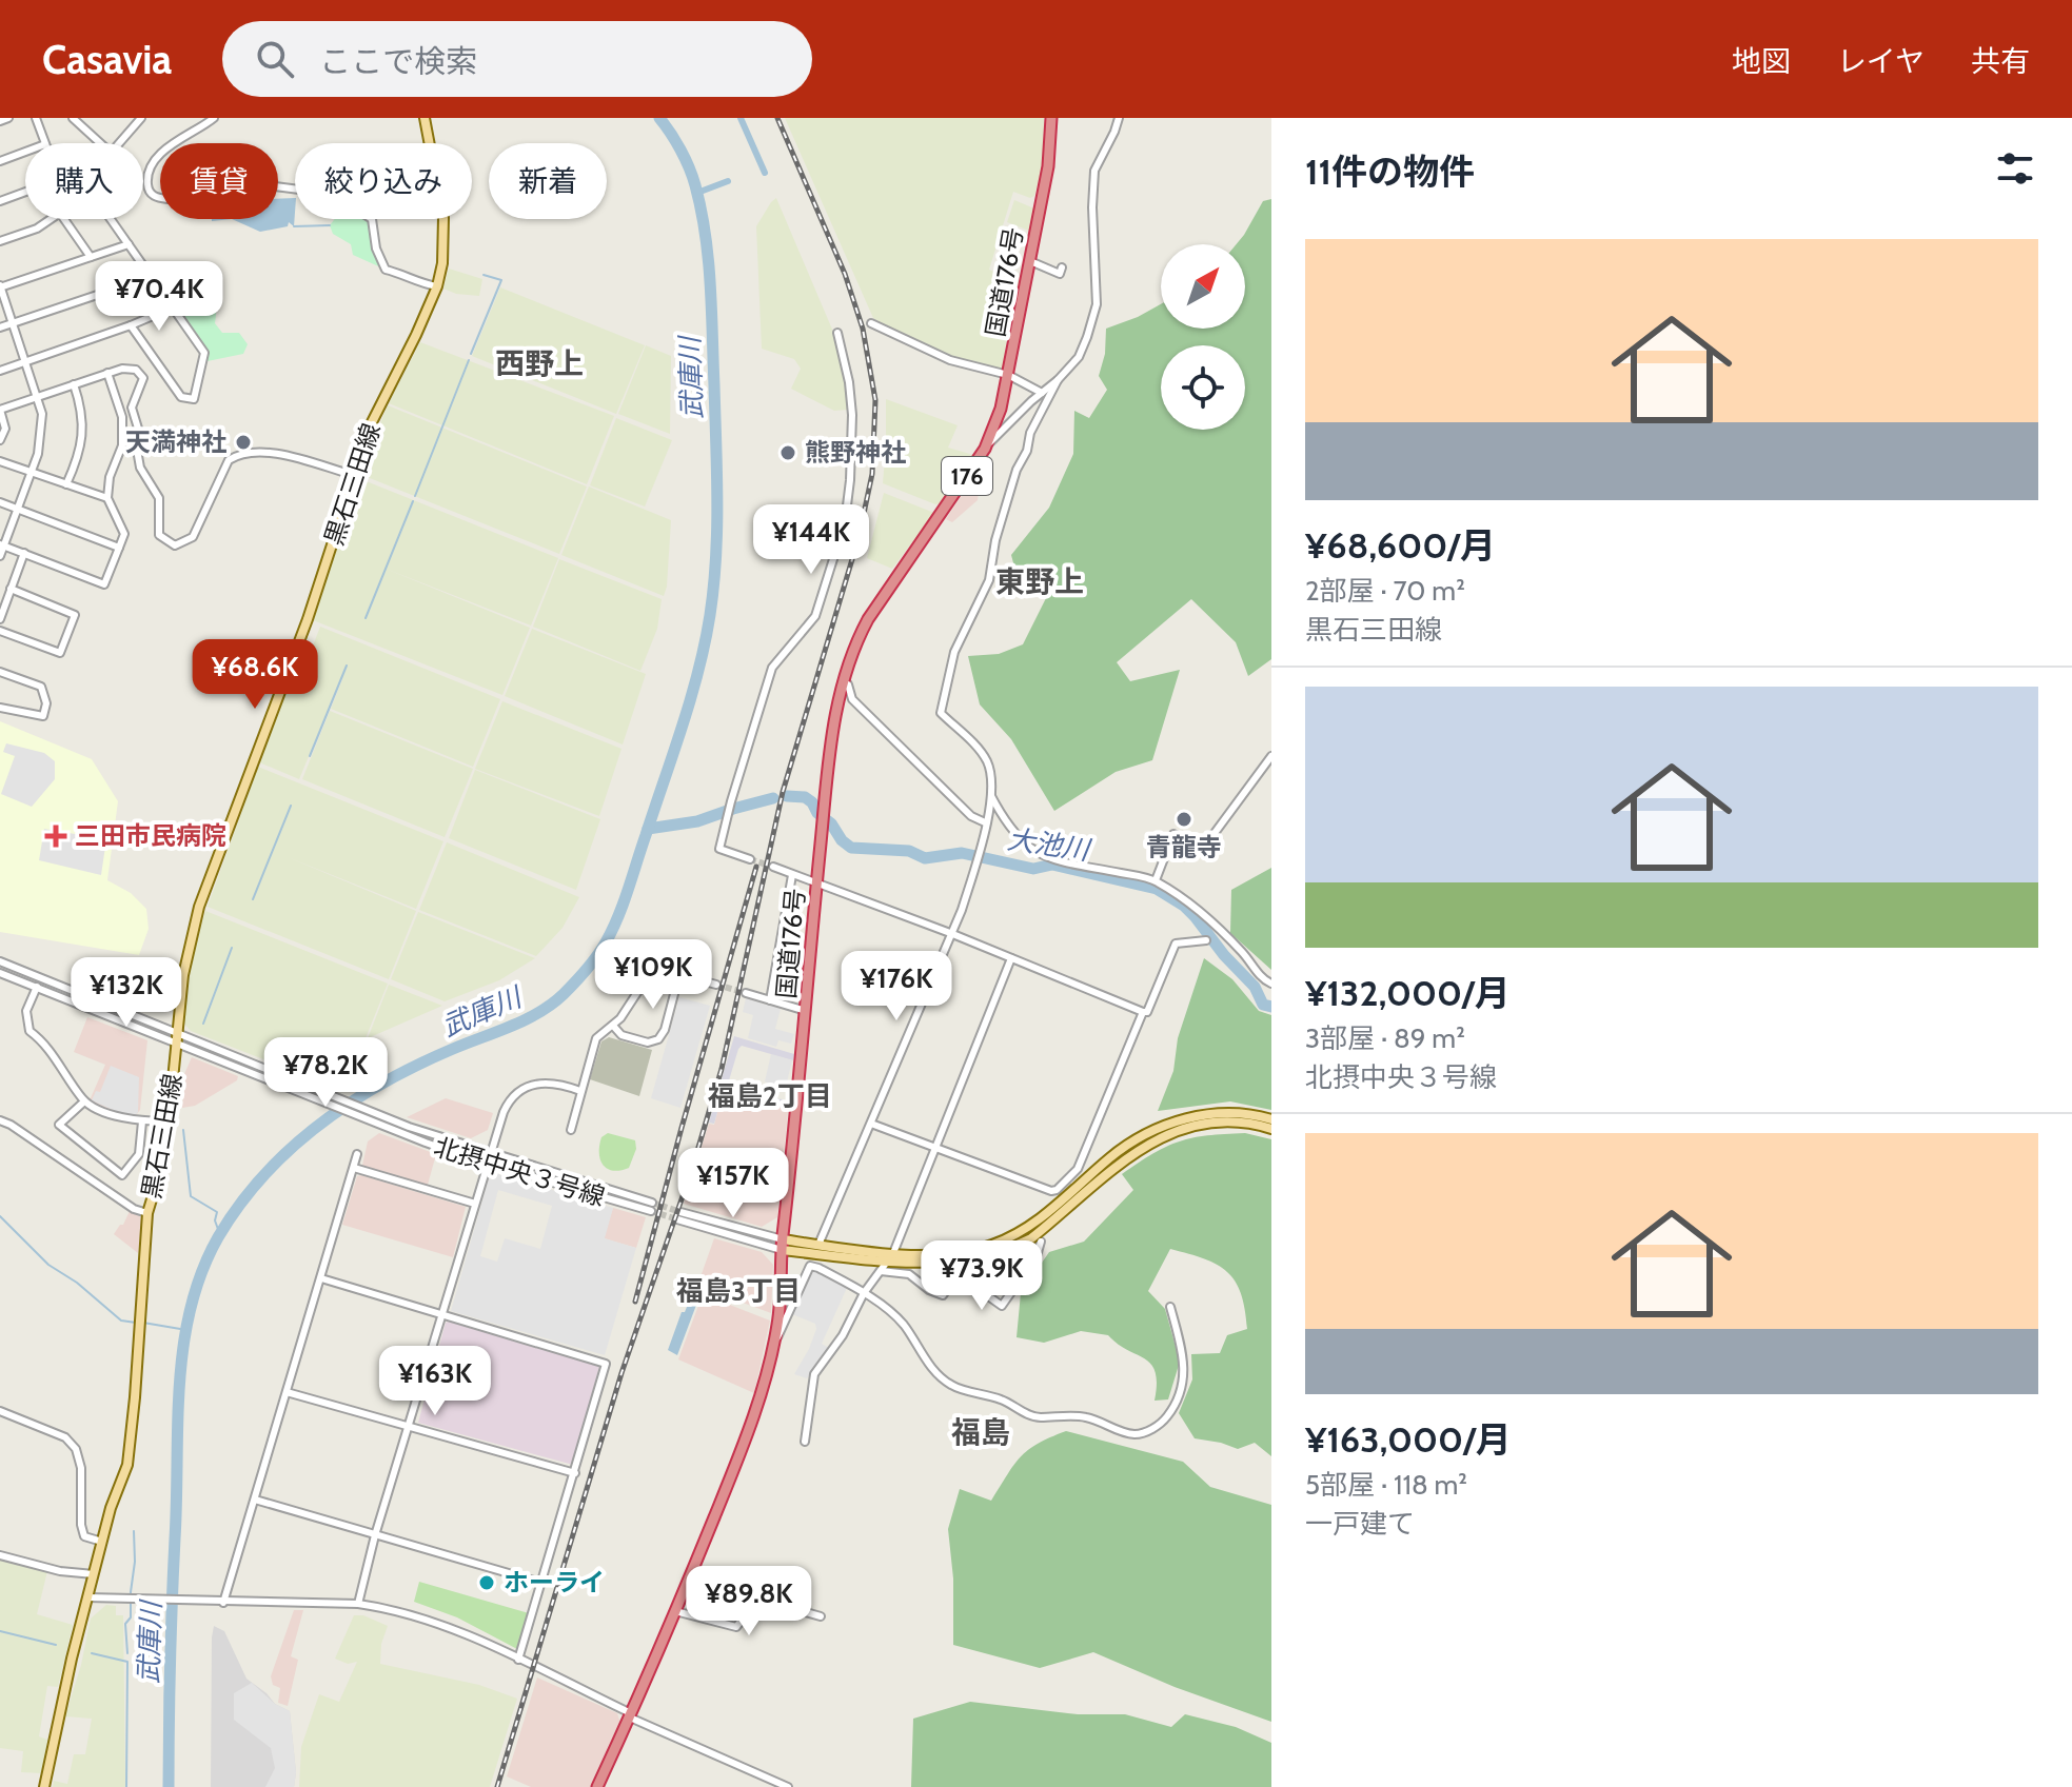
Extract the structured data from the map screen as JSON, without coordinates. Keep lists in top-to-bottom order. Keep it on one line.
{"streets":{"highway":["国道176号","176"],"main road":["黒石三田線"],"street":["北摂中央３号線"]},"crossings":[["黒石三田線","北摂中央３号線"]],"districts":["西野上","東野上","福島2丁目","福島3丁目","福島"],"water":["武庫川","大池川"],"places":{"other":["天満神社","熊野神社","青龍寺","ホーライ"],"health":["三田市民病院"]},"north":"top right","page":{"header":"Casavia","search":"ここで検索","nav":["地図","レイヤ","共有"],"heading":"11件の物件","chip":["購入","賃貸","絞り込み","新着"],"list":[{"name":"¥68,600/月","note":"2部屋 · 70 m² · 黒石三田線"},{"name":"¥132,000/月","note":"3部屋 · 89 m² · 北摂中央３号線"},{"name":"¥163,000/月","note":"5部屋 · 118 m² · 一戸建て"}],"price":["¥70.4K","¥144K","¥68.6K","¥109K","¥176K","¥132K","¥78.2K","¥157K","¥73.9K","¥163K","¥89.8K"]}}
